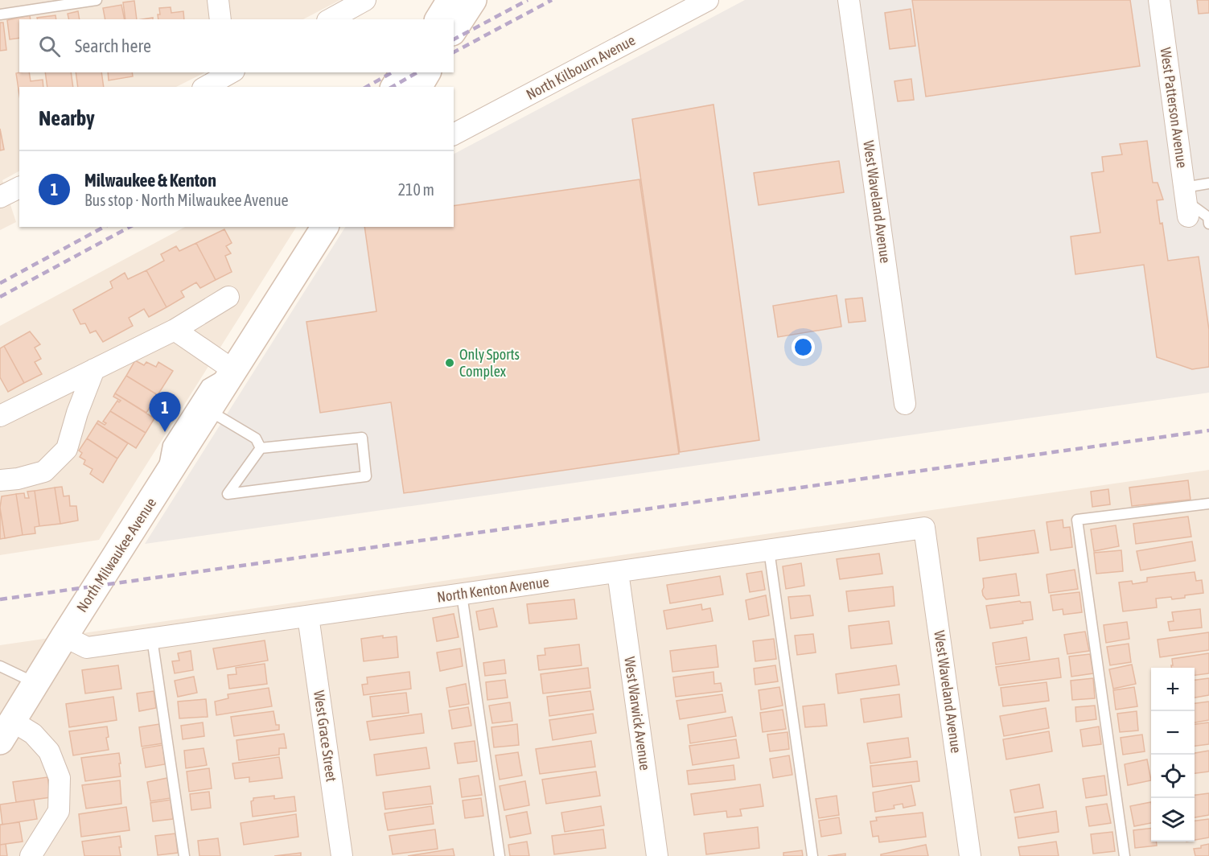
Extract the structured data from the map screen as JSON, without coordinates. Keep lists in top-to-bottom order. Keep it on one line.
{"streets":{"main road":["North Milwaukee Avenue"],"street":["North Kilbourn Avenue","West Patterson Avenue","West Waveland Avenue","North Kenton Avenue","West Warwick Avenue","West Grace Street"]},"crossings":[["West Waveland Avenue","North Kenton Avenue"],["North Milwaukee Avenue","North Kenton Avenue"],["North Kenton Avenue","West Warwick Avenue"],["North Kenton Avenue","West Grace Street"]],"places":["Only Sports Complex"],"page":{"search":"Search here","heading":"Nearby","list":[{"mark":"1","name":"Milwaukee & Kenton","note":"Bus stop · North Milwaukee Avenue","value":"210 m"}],"pins":"1","map_buttons":["+","−"]}}
